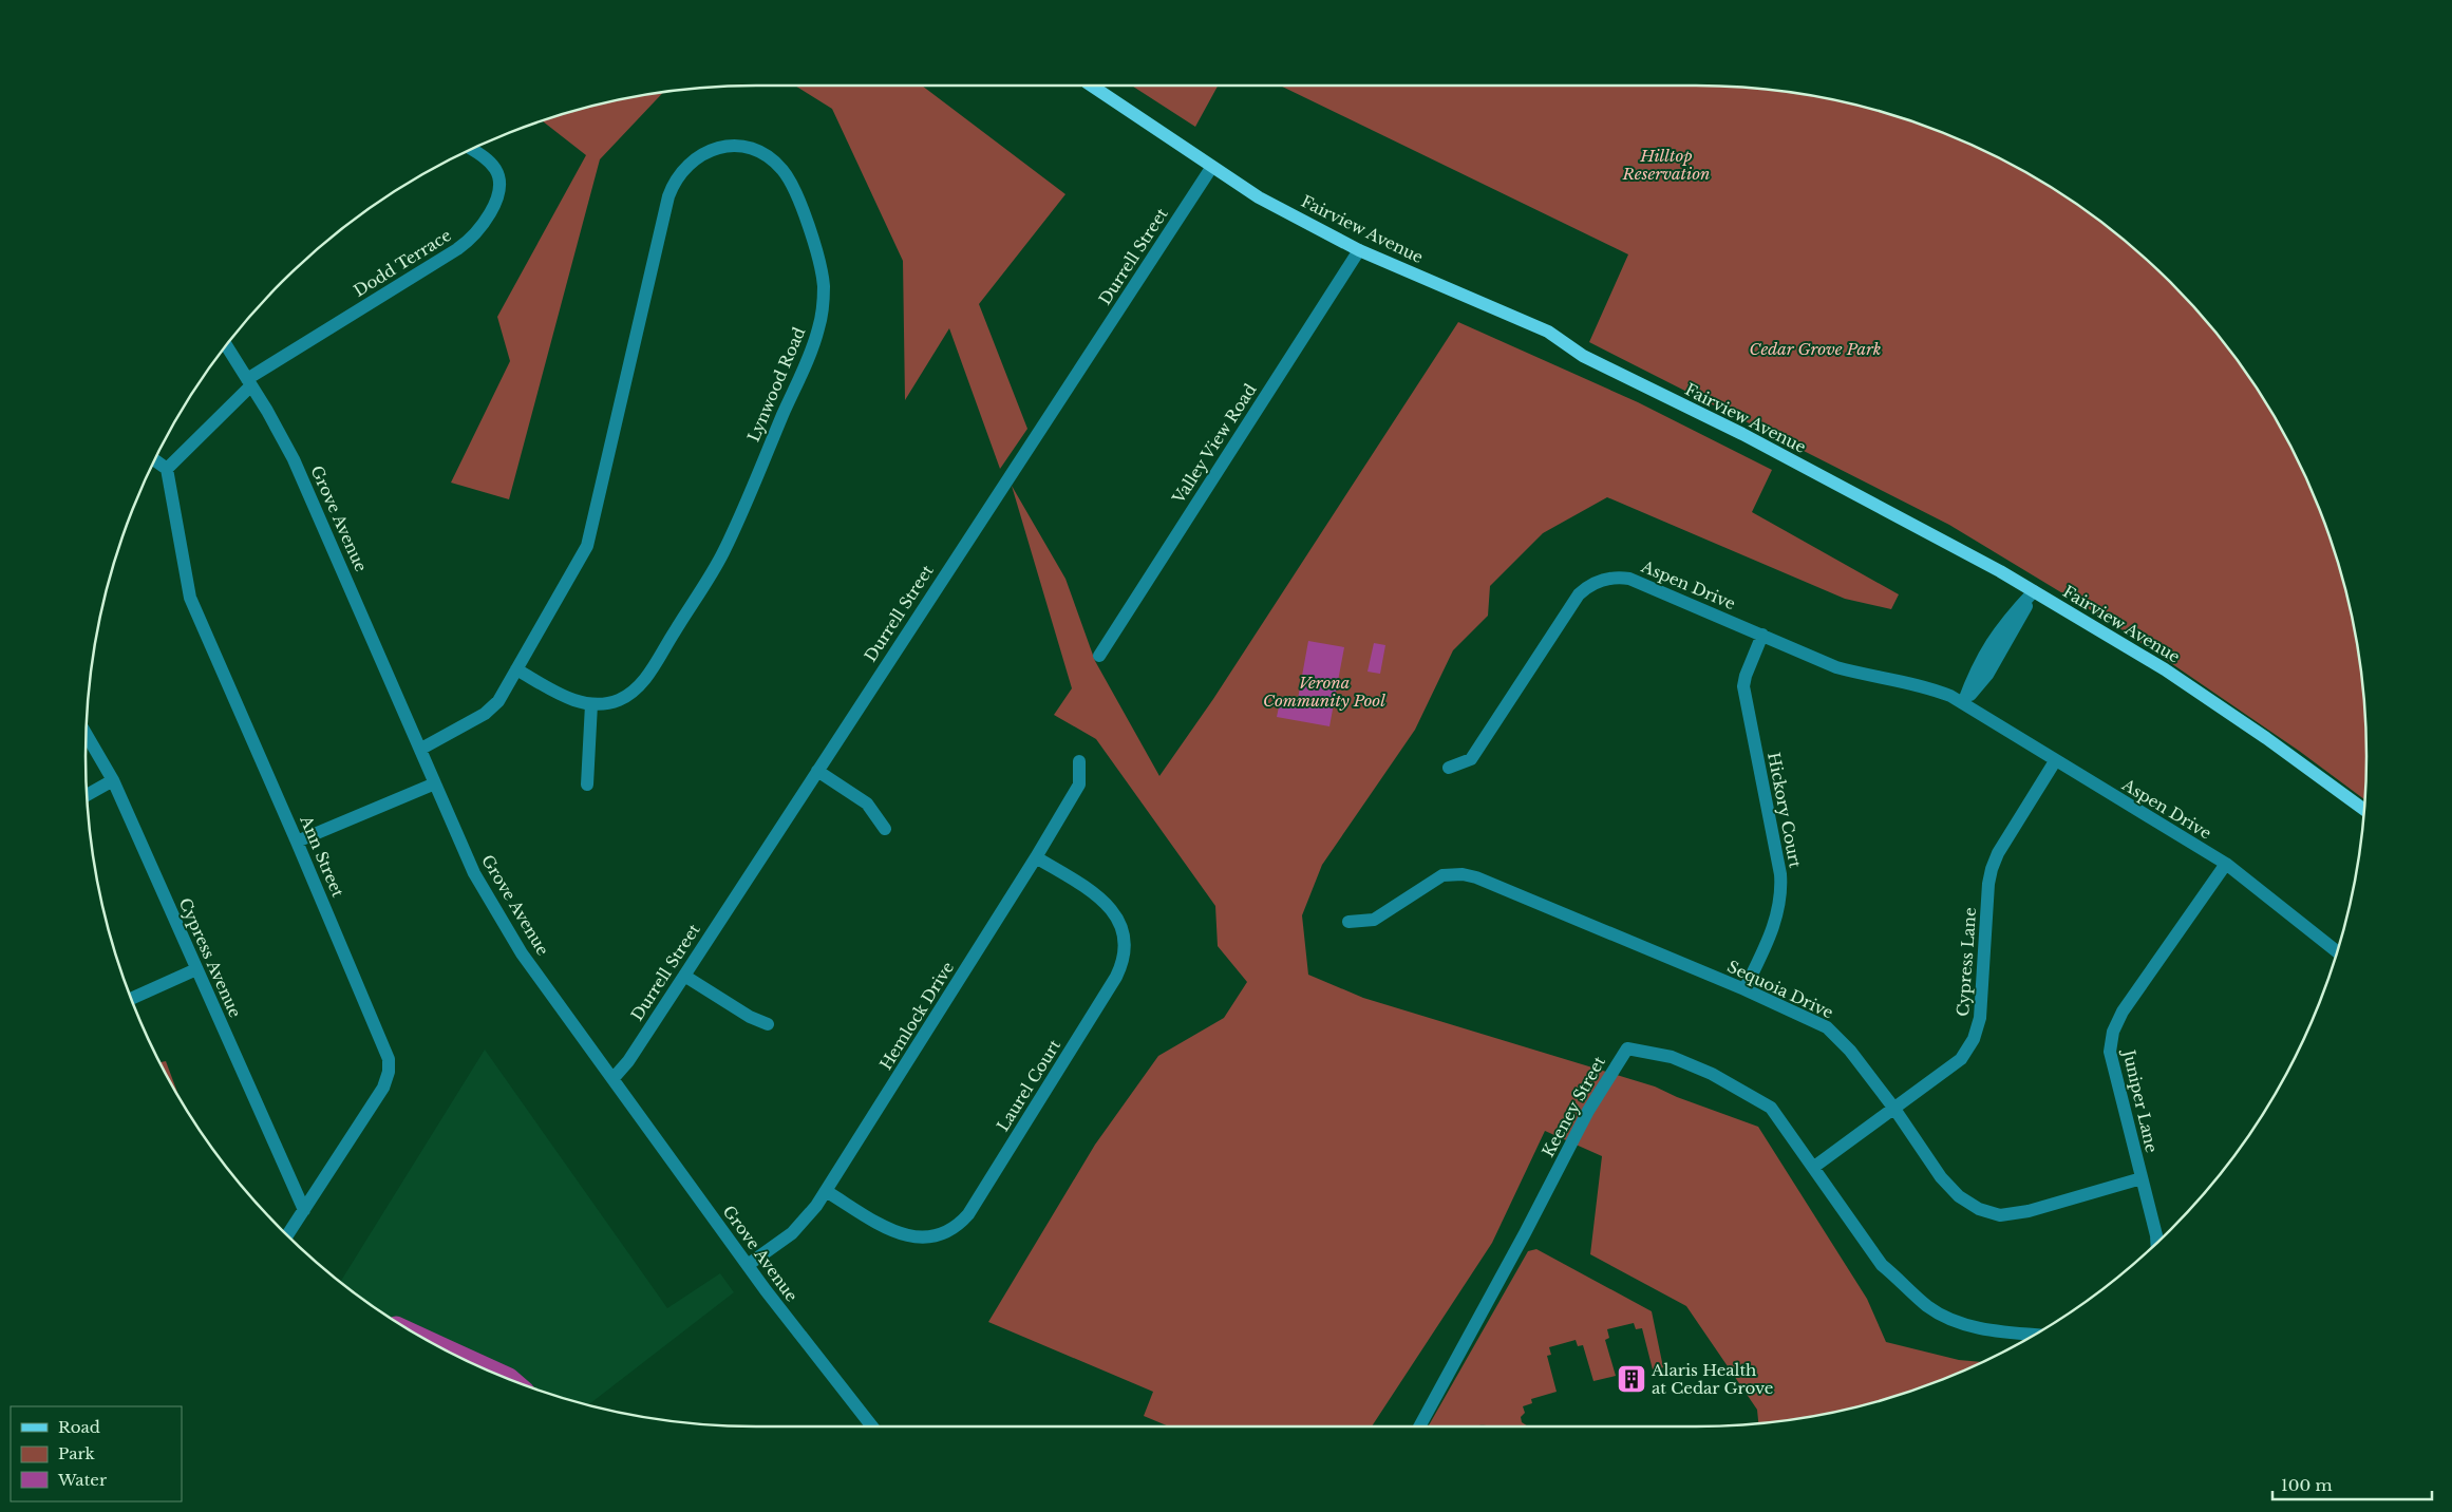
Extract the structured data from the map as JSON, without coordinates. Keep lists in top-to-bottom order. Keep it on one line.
{"streets":{"main road":["Fairview Avenue"],"street":["Durrell Street","Dodd Terrace","Lynwood Road","Valley View Road","Grove Avenue","Aspen Drive","Hickory Court","Ann Street","Cypress Avenue","Cypress Lane","Sequoia Drive","Hemlock Drive","Laurel Court","Juniper Lane","Keeney Street"]},"crossings":[["Fairview Avenue","Durrell Street"],["Fairview Avenue","Valley View Road"],["Durrell Street","Grove Avenue"],["Dodd Terrace","Grove Avenue"],["Lynwood Road","Grove Avenue"],["Grove Avenue","Hemlock Drive"],["Aspen Drive","Hickory Court"],["Aspen Drive","Cypress Lane"],["Aspen Drive","Juniper Lane"],["Hickory Court","Sequoia Drive"],["Ann Street","Cypress Avenue"],["Cypress Lane","Sequoia Drive"],["Cypress Lane","Keeney Street"],["Sequoia Drive","Juniper Lane"],["Hemlock Drive","Laurel Court"]],"parks":["Hilltop Reservation","Cedar Grove Park","Verona Community Pool"],"places":{"building":["Alaris Health at Cedar Grove"]},"legend":["Road","Park","Water"],"scale_bar":"100 m"}
